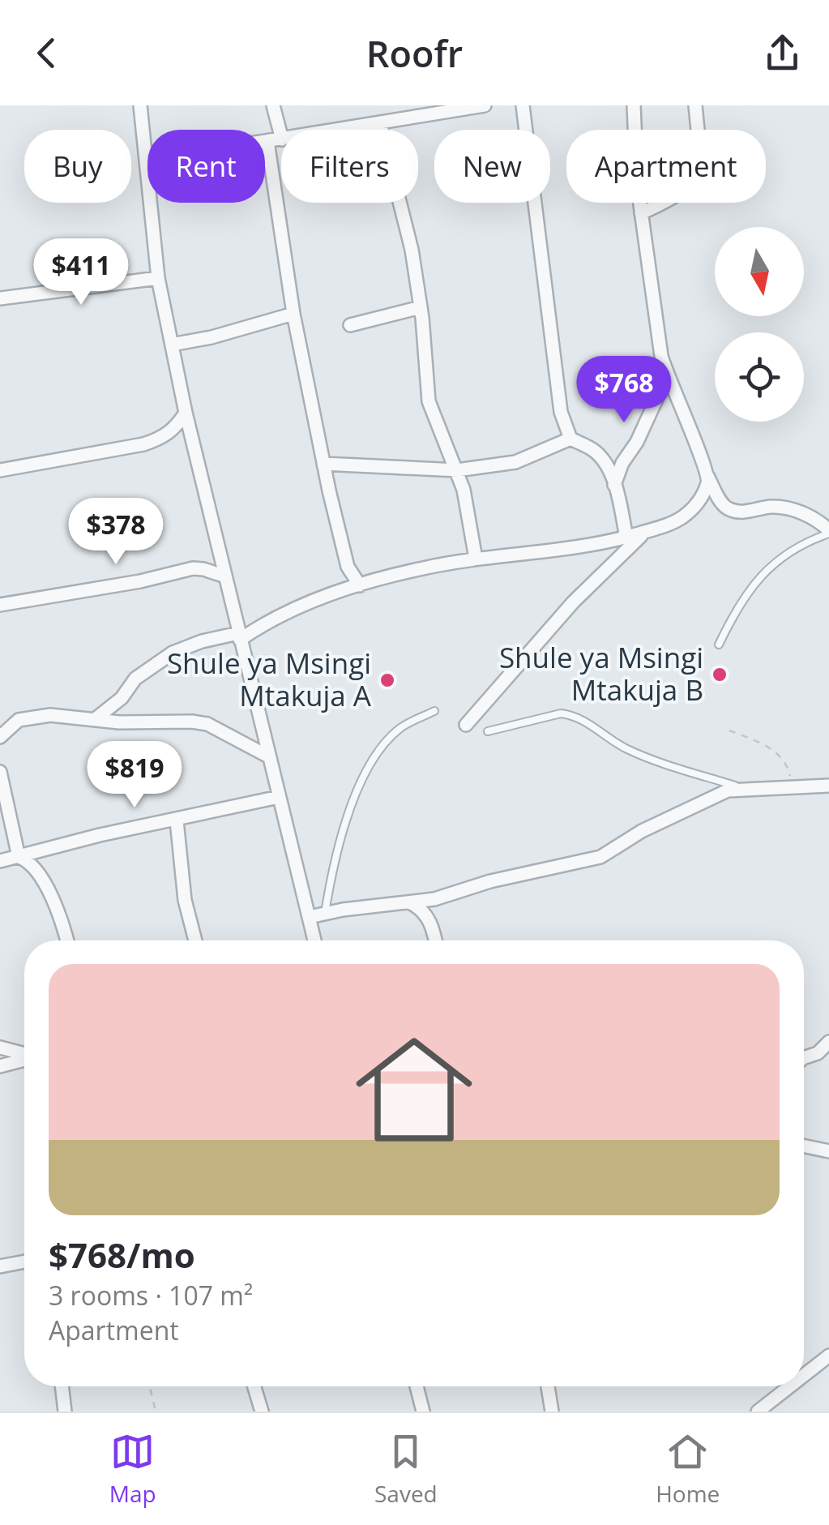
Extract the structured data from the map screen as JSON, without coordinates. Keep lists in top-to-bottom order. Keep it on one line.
{"places":["Shule ya Msingi Mtakuja B","Shule ya Msingi Mtakuja A"],"north":"bottom","page":{"header":"Roofr","chip":["Buy","Rent","Filters","New","Apartment"],"price":["$411","$768","$378","$819"],"list":[{"name":"$768/mo","note":"3 rooms · 107 m² · Apartment"}],"tabs":["Map","Saved","Home"]}}
